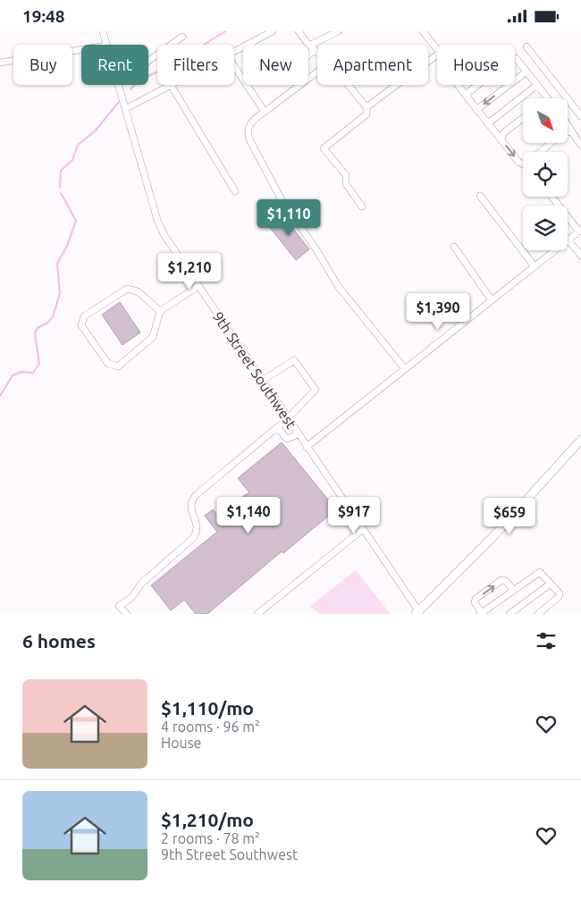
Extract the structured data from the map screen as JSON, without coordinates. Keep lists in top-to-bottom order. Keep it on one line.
{"streets":{"street":["9th Street Southwest"]},"north":"bottom right","page":{"status":"19:48","chip":["Buy","Rent","Filters","New","Apartment","House"],"price":["$1,110","$1,210","$1,390","$1,140","$917","$659"],"heading":"6 homes","list":[{"name":"$1,110/mo","note":"4 rooms · 96 m² · House"},{"name":"$1,210/mo","note":"2 rooms · 78 m² · 9th Street Southwest"}]}}
